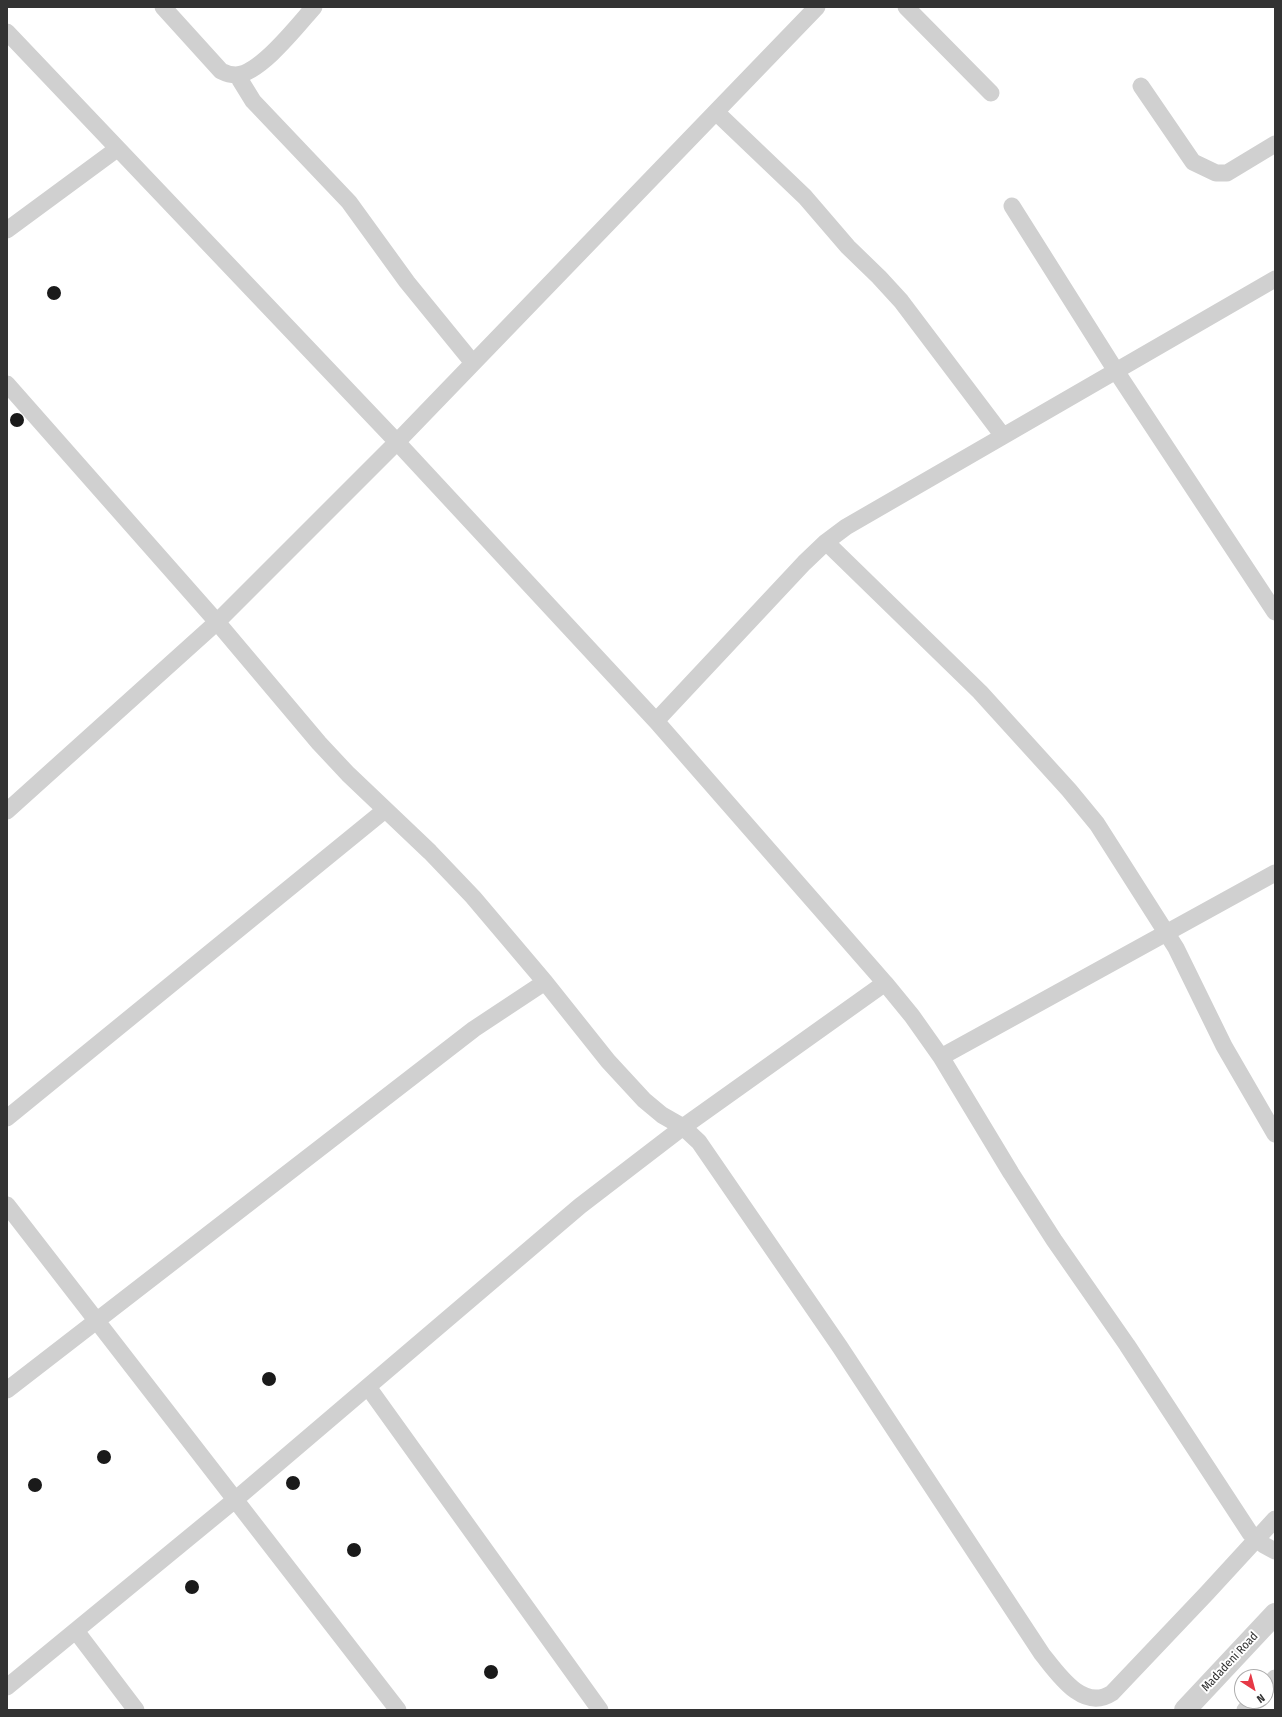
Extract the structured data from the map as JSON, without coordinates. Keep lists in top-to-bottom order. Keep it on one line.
{"streets":{"street":["Madadeni Road"]},"north":"bottom right"}
